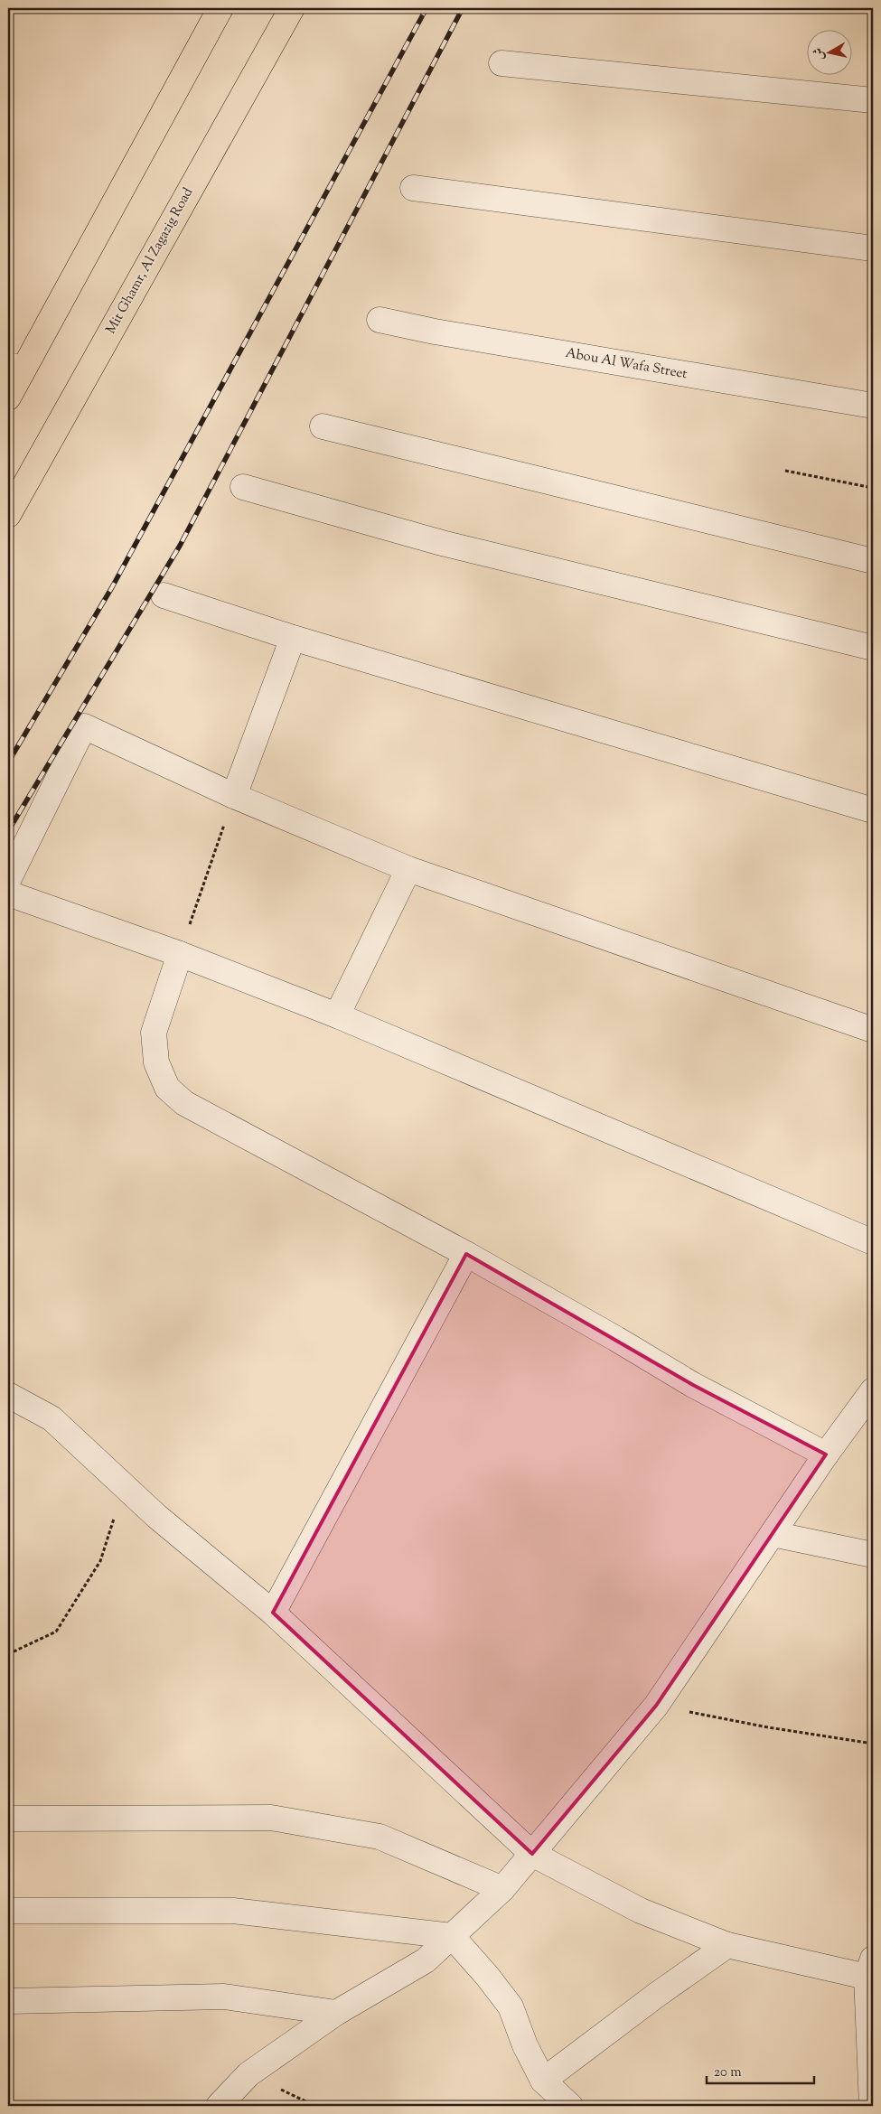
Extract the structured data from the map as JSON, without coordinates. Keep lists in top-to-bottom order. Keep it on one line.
{"streets":{"highway":["Mit Ghamr, Al Zagazig Road"],"street":["Abou Al Wafa Street"]},"scale_bar":"20 m","north":"left"}
